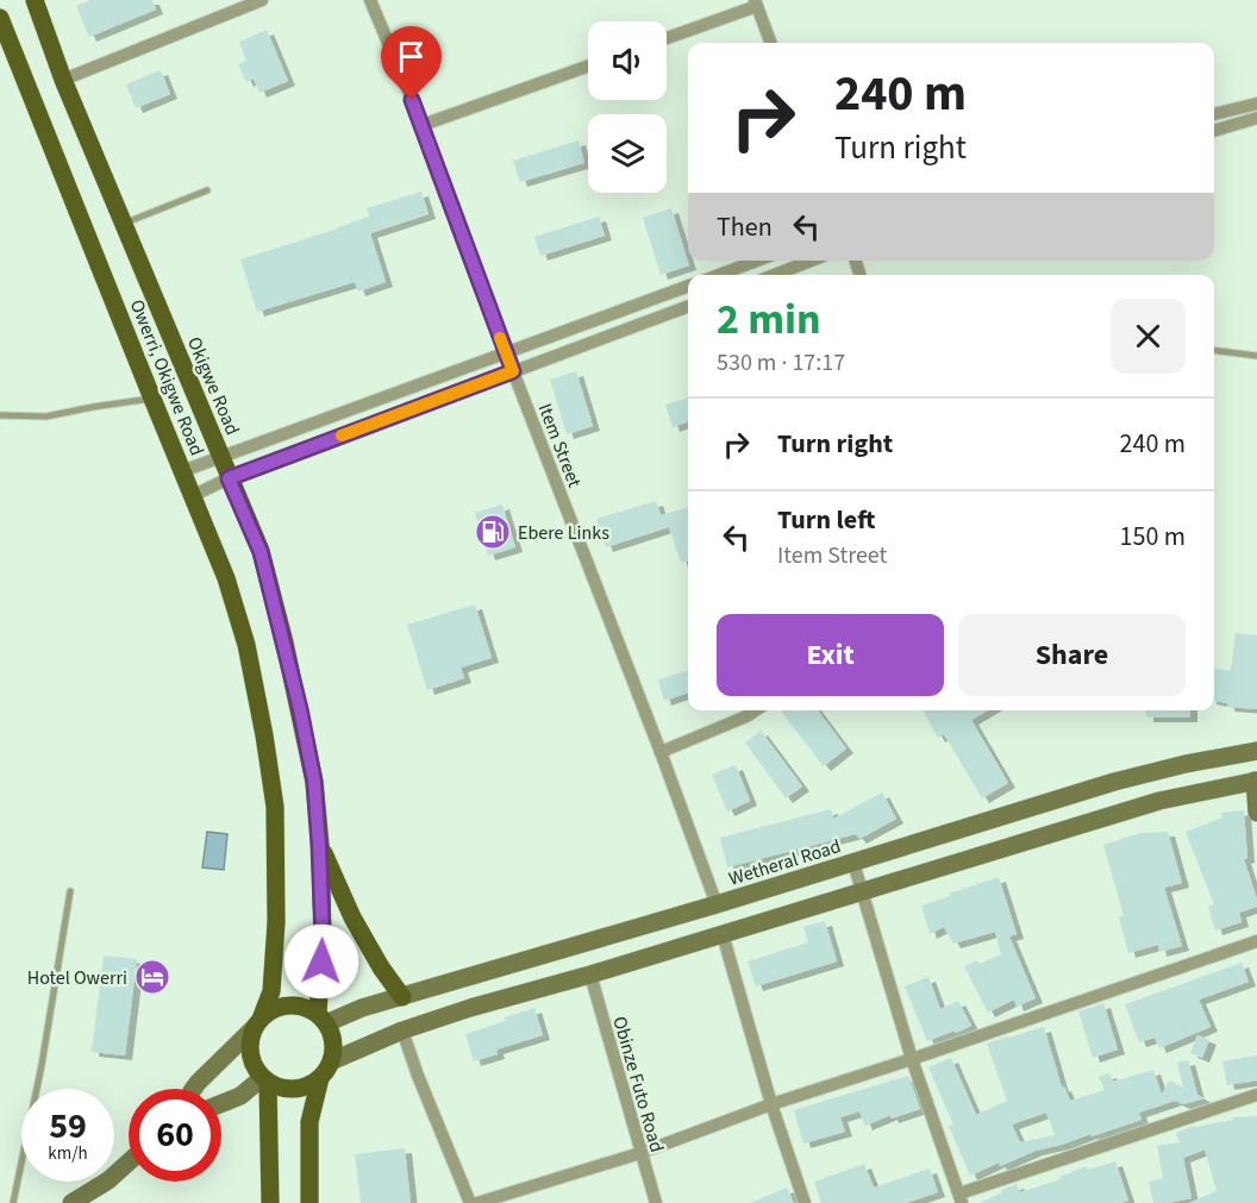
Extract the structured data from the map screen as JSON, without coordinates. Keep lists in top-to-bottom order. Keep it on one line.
{"streets":{"main road":["Owerri, Okigwe Road","Okigwe Road","Wetheral Road"],"street":["Item Street","Obinze Futo Road"]},"crossings":[["Owerri, Okigwe Road","Okigwe Road"],["Owerri, Okigwe Road","Wetheral Road"],["Okigwe Road","Wetheral Road"],["Item Street","Wetheral Road"]],"places":{"fuel station":["Ebere Links"],"hotel":["Hotel Owerri"]},"page":{"turn":["240 m","Turn right"],"then":"Then","heading":["2 min","530 m · 17:17"],"list":[{"name":"Turn right","value":"240 m"},{"name":"Turn left","note":"Item Street","value":"150 m"}],"buttons":["Exit","Share"],"speed":"59 km/h","limit":"60"}}
